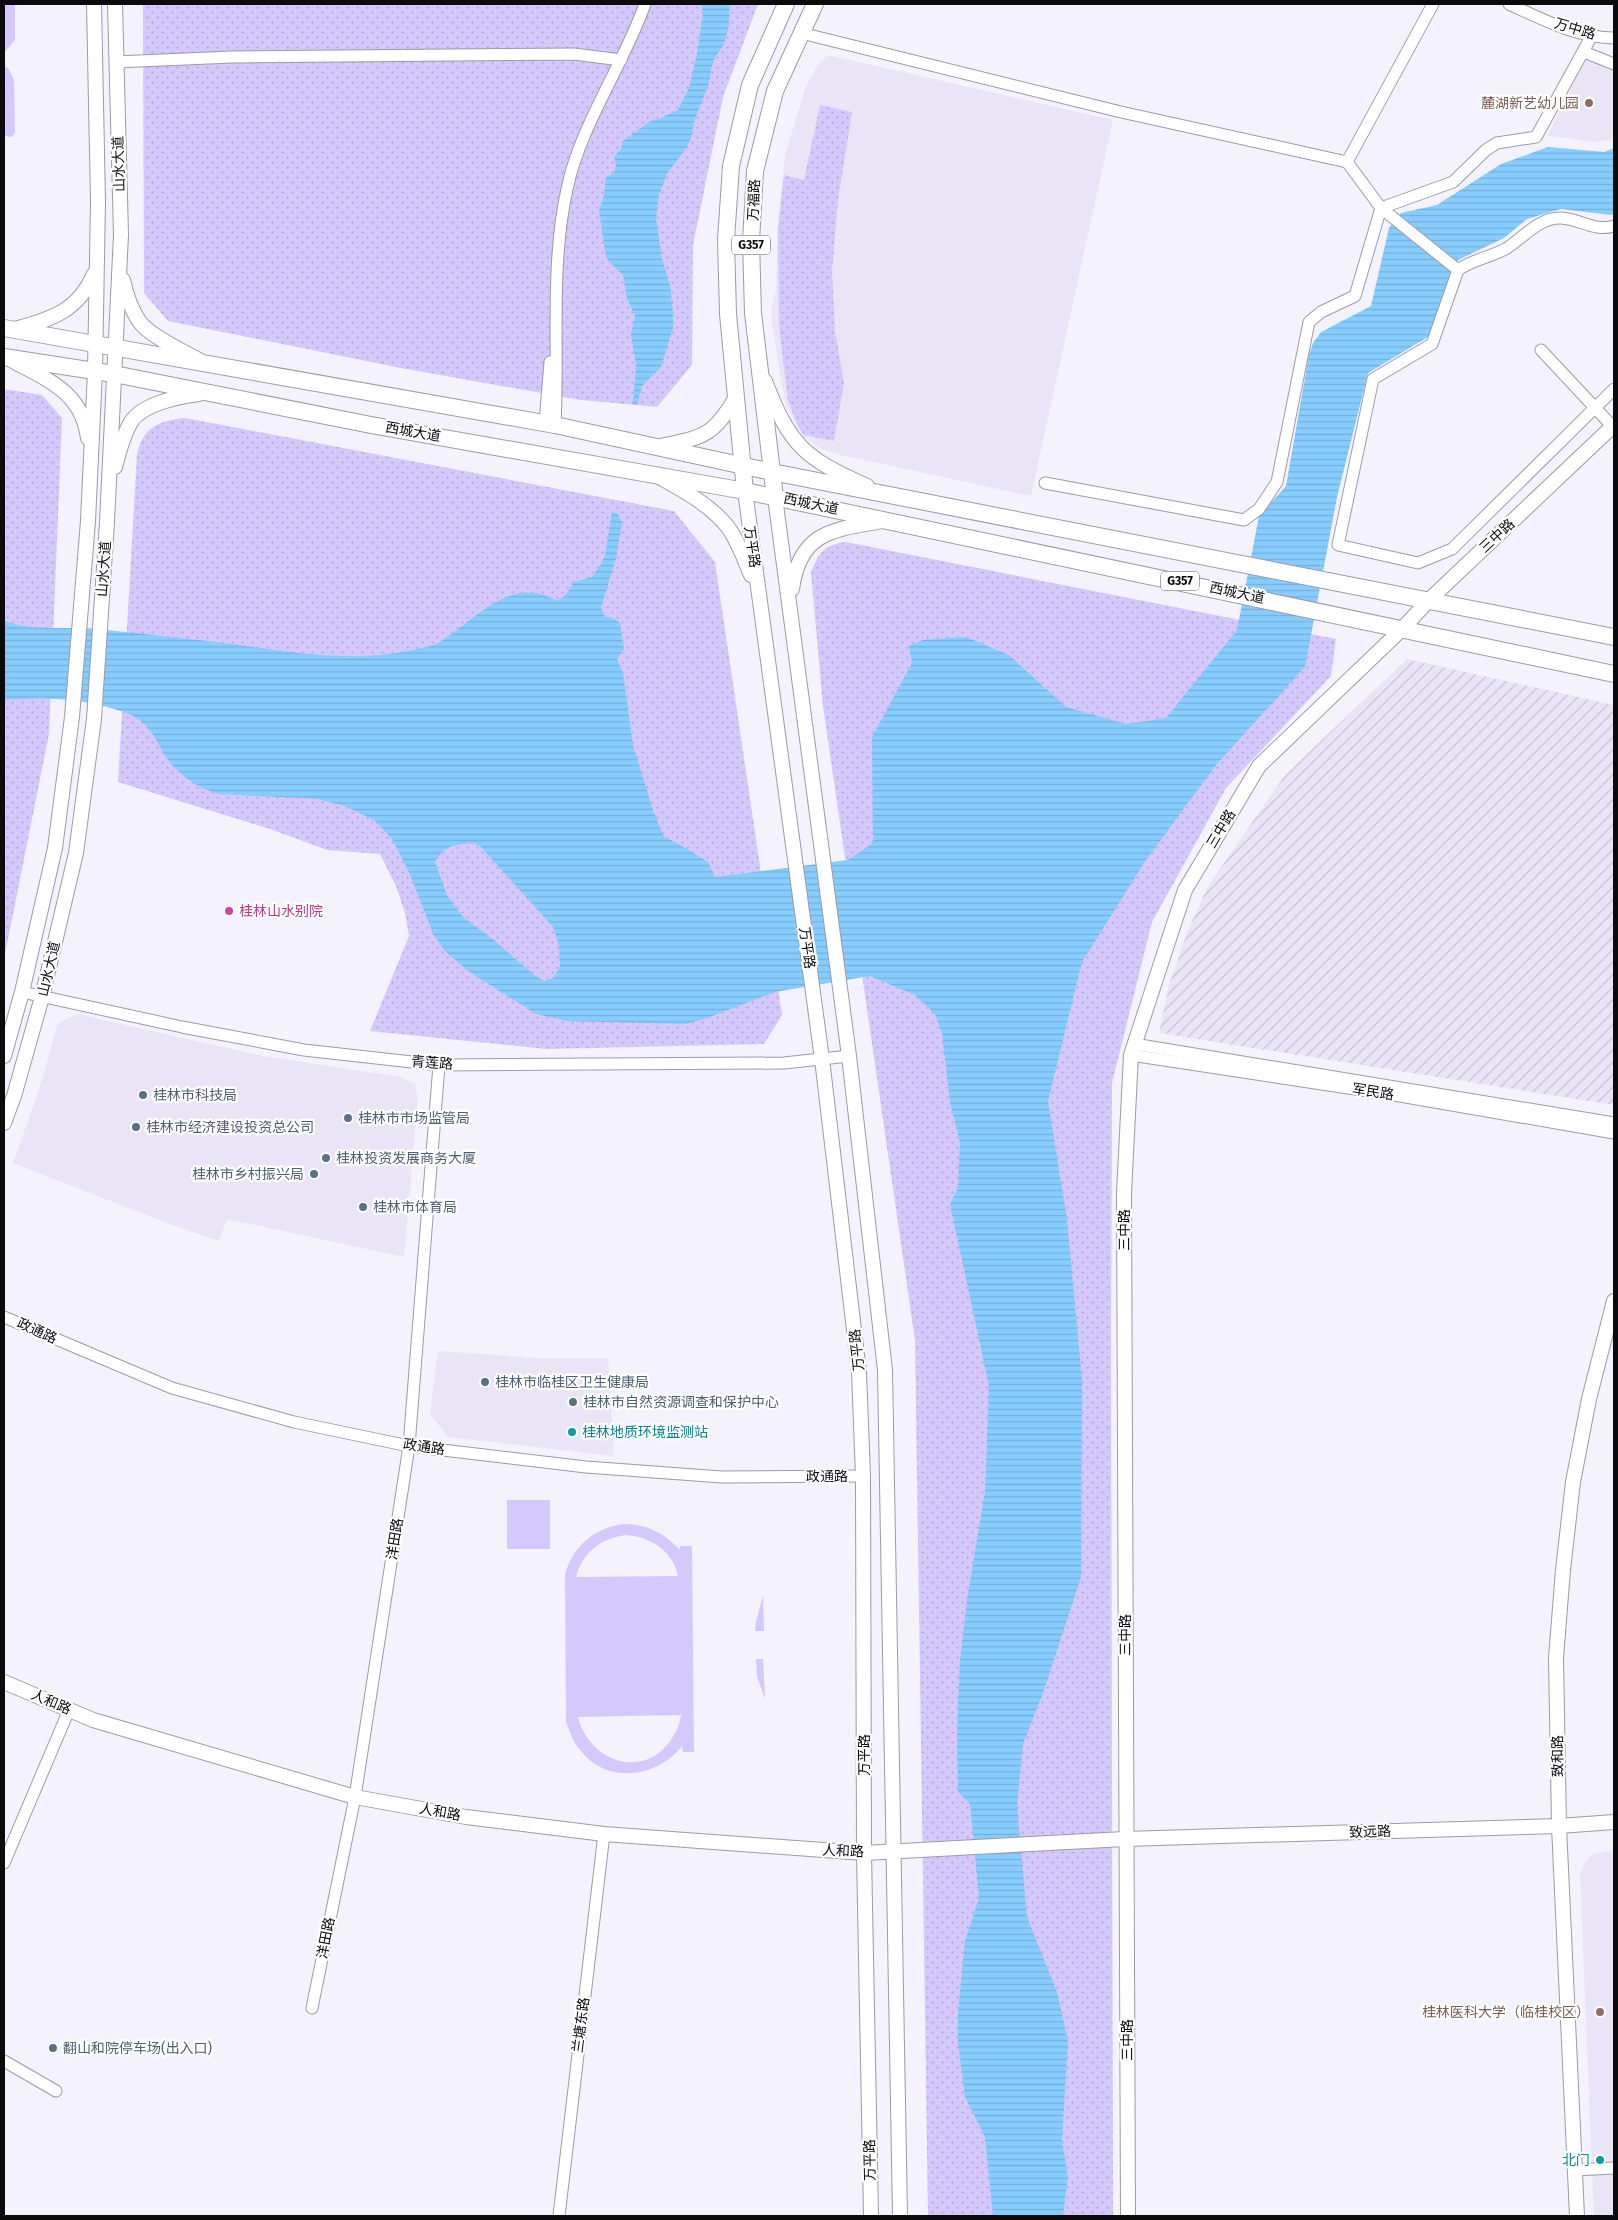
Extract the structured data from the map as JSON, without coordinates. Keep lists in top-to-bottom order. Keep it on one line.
{"streets":{"highway":["万福路","G357","西城大道"],"main road":["山水大道","三中路","万平路","人和路","致和路","致远路"],"street":["万中路","青莲路","军民路","政通路","洋田路","兰塘东路"]},"crossings":[["山水大道","西城大道"],["山水大道","青莲路"],["万福路","西城大道"],["万福路","万平路"],["西城大道","三中路"],["西城大道","万平路"],["三中路","军民路"],["三中路","致远路"],["万平路","青莲路"],["万平路","政通路"],["万平路","人和路"],["万平路","致远路"],["青莲路","洋田路"],["政通路","洋田路"],["洋田路","人和路"],["人和路","致远路"],["人和路","兰塘东路"],["致和路","致远路"]],"places":["麓湖新艺幼儿园","桂林山水别院","桂林市科技局","桂林市市场监管局","桂林市经济建设投资总公司","桂林投资发展商务大厦","桂林市乡村振兴局","桂林市体育局","桂林市临桂区卫生健康局","桂林市自然资源调查和保护中心","桂林地质环境监测站","桂林医科大学（临桂校区）","翻山和院停车场(出入口)","北门"]}
